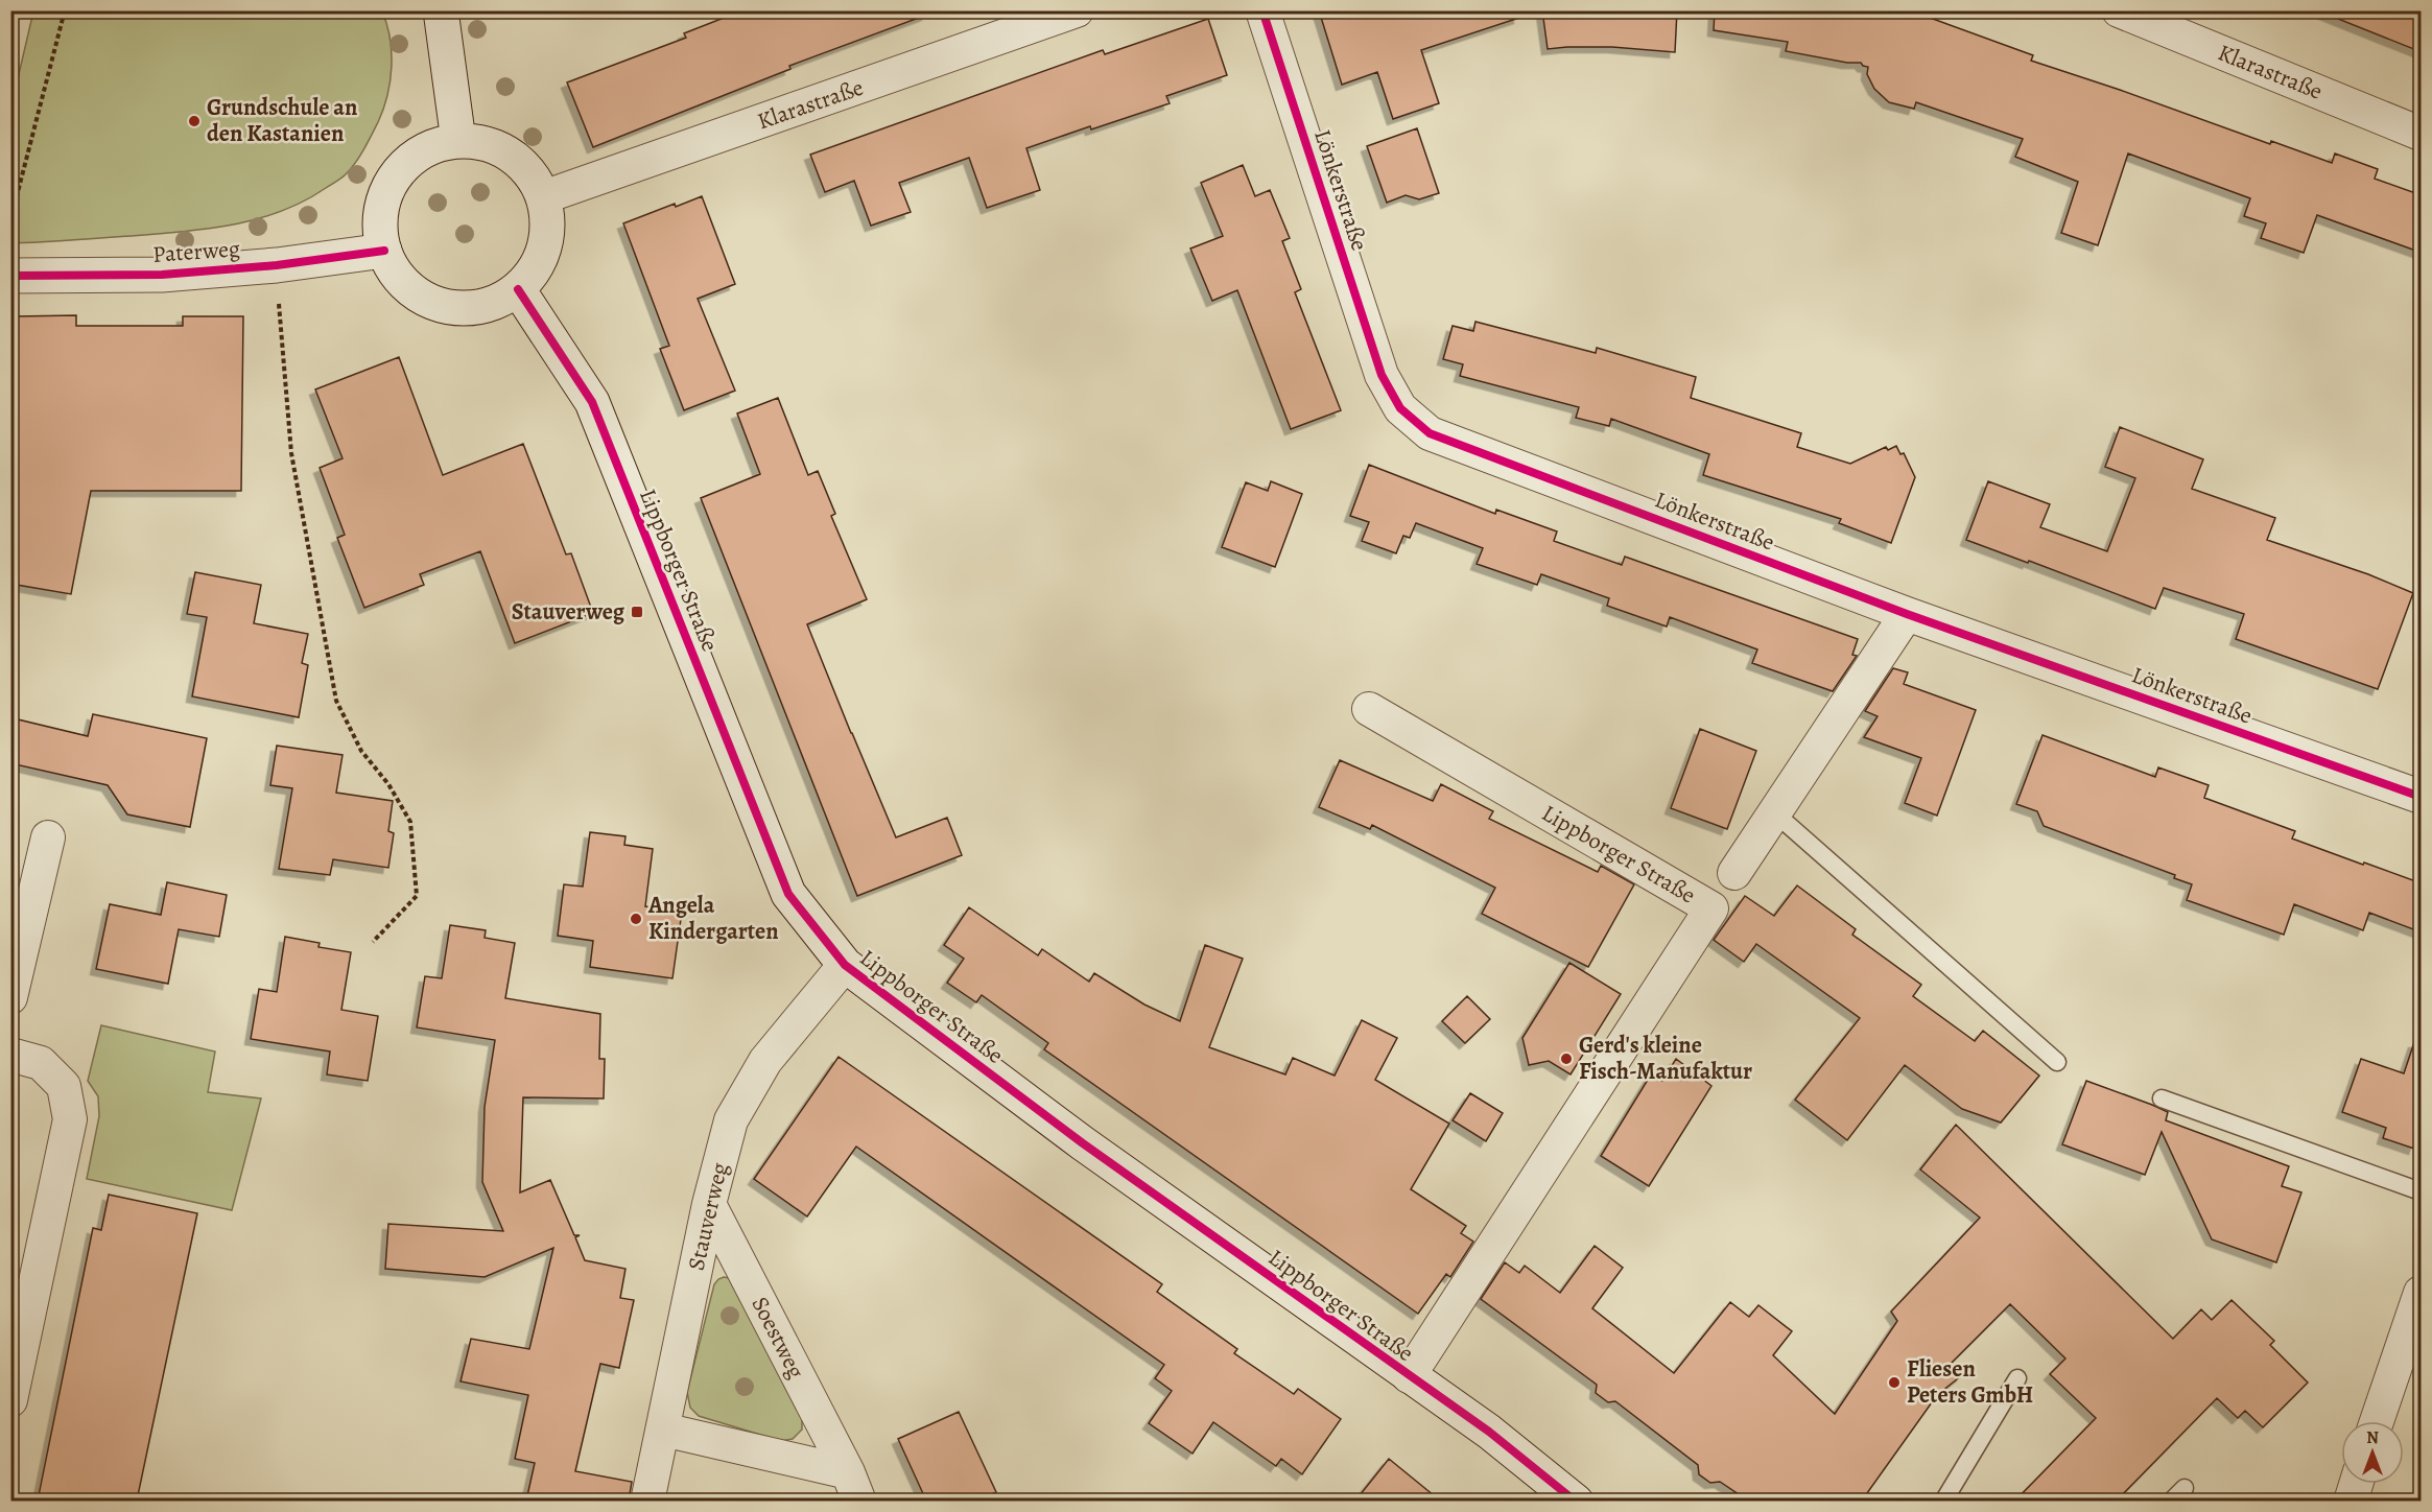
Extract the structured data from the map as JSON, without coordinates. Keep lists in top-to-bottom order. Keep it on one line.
{"streets":{"main road":["Paterweg","Lippborger Straße"],"street":["Klarastraße","Lönkerstraße","Stauverweg","Soestweg"]},"crossings":[["Klarastraße","Paterweg"],["Klarastraße","Lippborger Straße"],["Paterweg","Lippborger Straße"],["Lippborger Straße","Stauverweg"],["Stauverweg","Soestweg"]],"places":{"other":["Grundschule an den Kastanien","Angela Kindergarten","Gerd's kleine Fisch-Manufaktur","Fliesen Peters GmbH"],"transit":["Stauverweg"]},"north":"top"}
